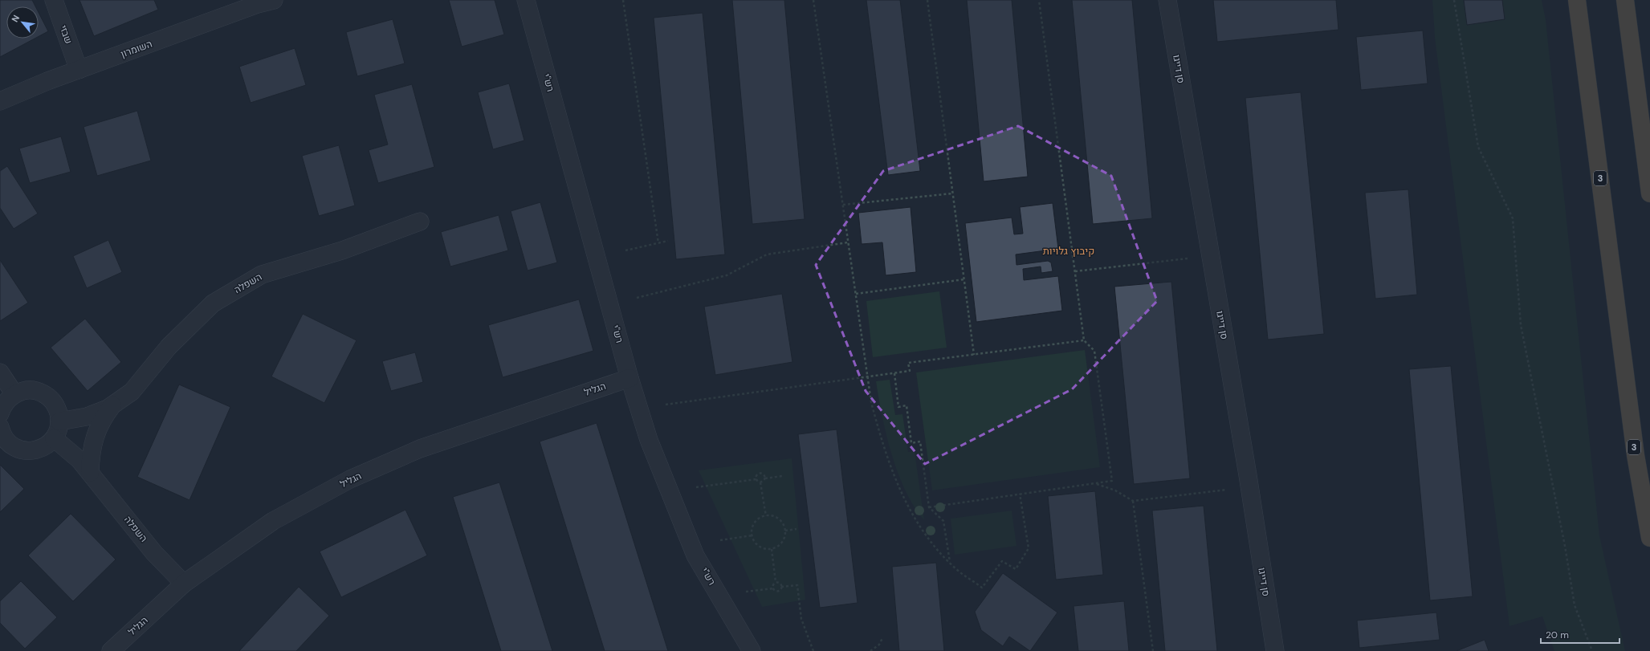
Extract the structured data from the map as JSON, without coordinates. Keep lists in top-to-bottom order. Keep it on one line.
{"streets":{"highway":["3"],"street":["שבזי","השומרון","סן דייגו","רש\"י","השפלה","הגליל"]},"crossings":[["שבזי","השומרון"],["רש\"י","הגליל"],["השפלה","הגליל"]],"districts":["קיבוץ גלויות"],"scale_bar":"20 m","north":"top left"}
